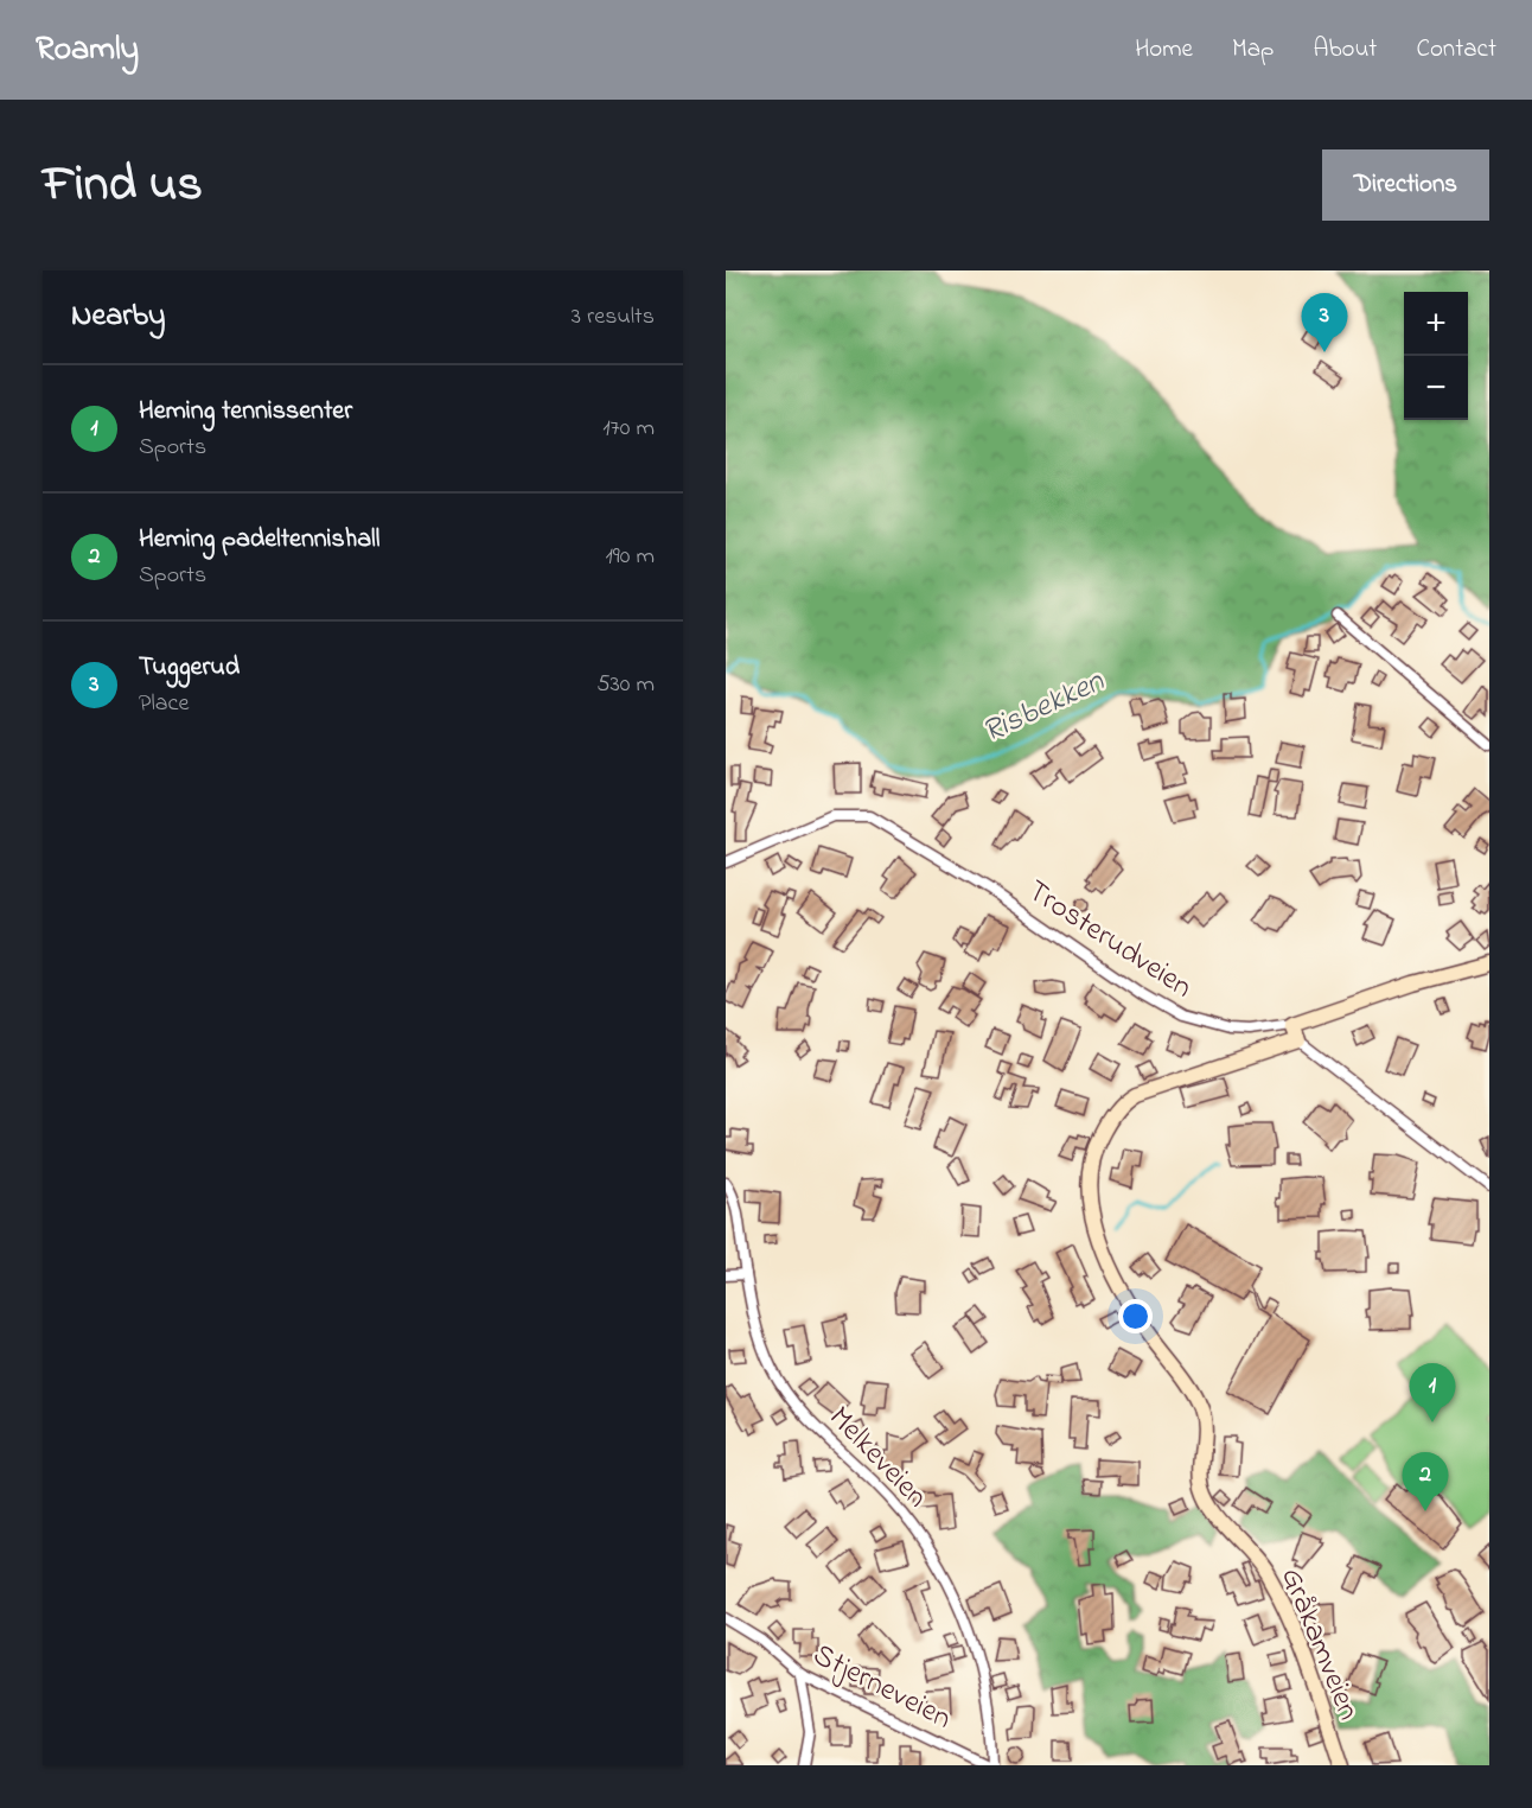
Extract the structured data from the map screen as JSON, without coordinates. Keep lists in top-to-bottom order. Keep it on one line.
{"streets":{"street":["Trosterudveien","Melkeveien","Gråkamveien","Stjerneveien"]},"crossings":[["Melkeveien","Stjerneveien"]],"water":["Risbekken"],"page":{"header":"Roamly","nav":["Home","Map","About","Contact"],"title":"Find us","buttons":"Directions","heading":["Nearby","3 results"],"map_buttons":["+","−"],"pins":["3","1","2"],"list":[{"mark":"1","name":"Heming tennissenter","note":"Sports","value":"170 m"},{"mark":"2","name":"Heming padeltennishall","note":"Sports","value":"190 m"},{"mark":"3","name":"Tuggerud","note":"Place","value":"530 m"}]}}
